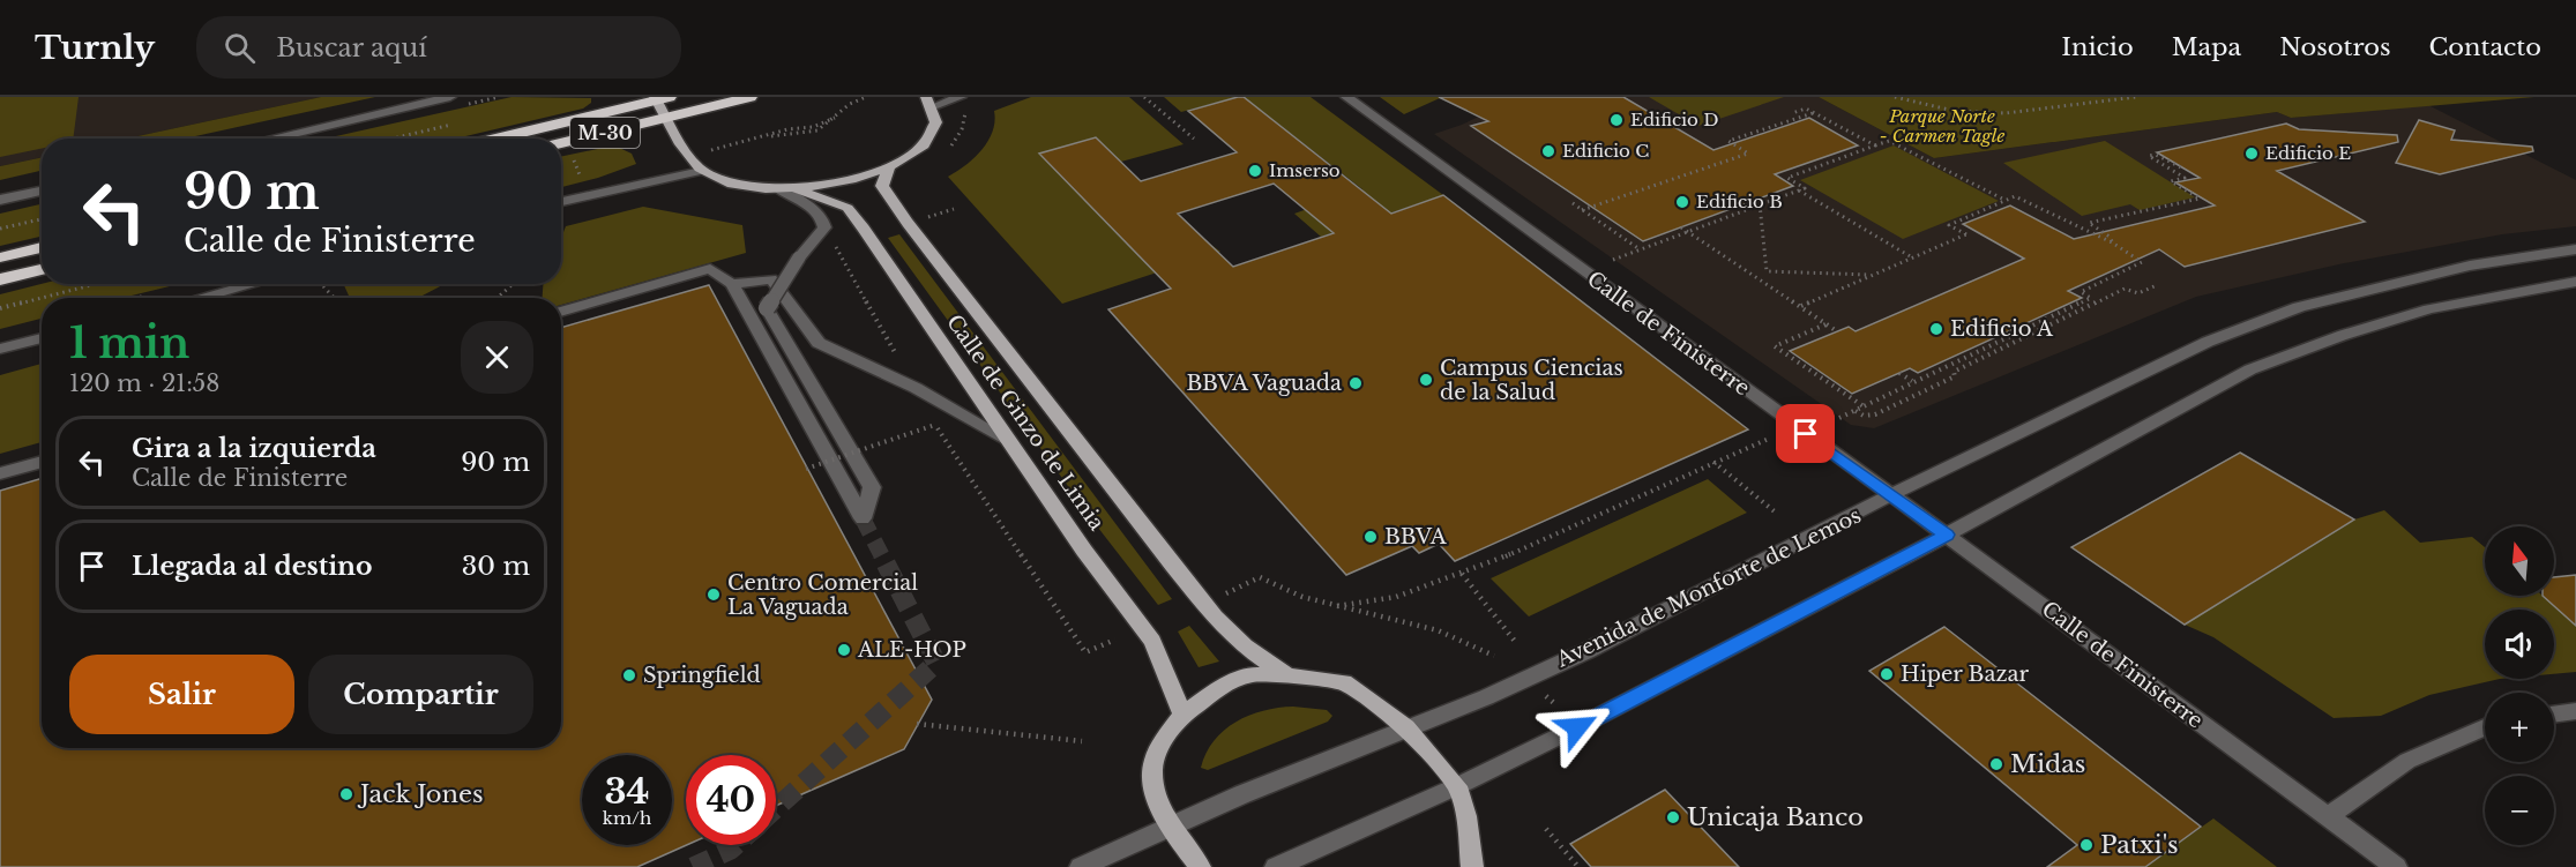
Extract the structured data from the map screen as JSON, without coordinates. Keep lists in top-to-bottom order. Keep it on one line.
{"streets":{"highway":["M-30"],"main road":["Calle de Ginzo de Limia"],"street":["Calle de Finisterre","Avenida de Monforte de Lemos"]},"crossings":[["Calle de Finisterre","Avenida de Monforte de Lemos"],["Calle de Ginzo de Limia","Avenida de Monforte de Lemos"]],"parks":["Parque Norte - Carmen Tagle"],"places":["Edificio D","Edificio C","Edificio E","Imserso","Edificio B","Edificio A","Campus Ciencias de la Salud","BBVA Vaguada","BBVA","Centro Comercial La Vaguada","ALE-HOP","Hiper Bazar","Springfield","Midas","Jack Jones","Unicaja Banco","Patxi's"],"north":"top","page":{"header":"Turnly","search":"Buscar aquí","nav":["Inicio","Mapa","Nosotros","Contacto"],"turn":["90 m","Calle de Finisterre"],"heading":["1 min","120 m · 21:58"],"list":[{"name":"Gira a la izquierda","note":"Calle de Finisterre","value":"90 m"},{"name":"Llegada al destino","value":"30 m"}],"map_buttons":["+","−"],"buttons":["Salir","Compartir"],"speed":"34 km/h","limit":"40"}}
